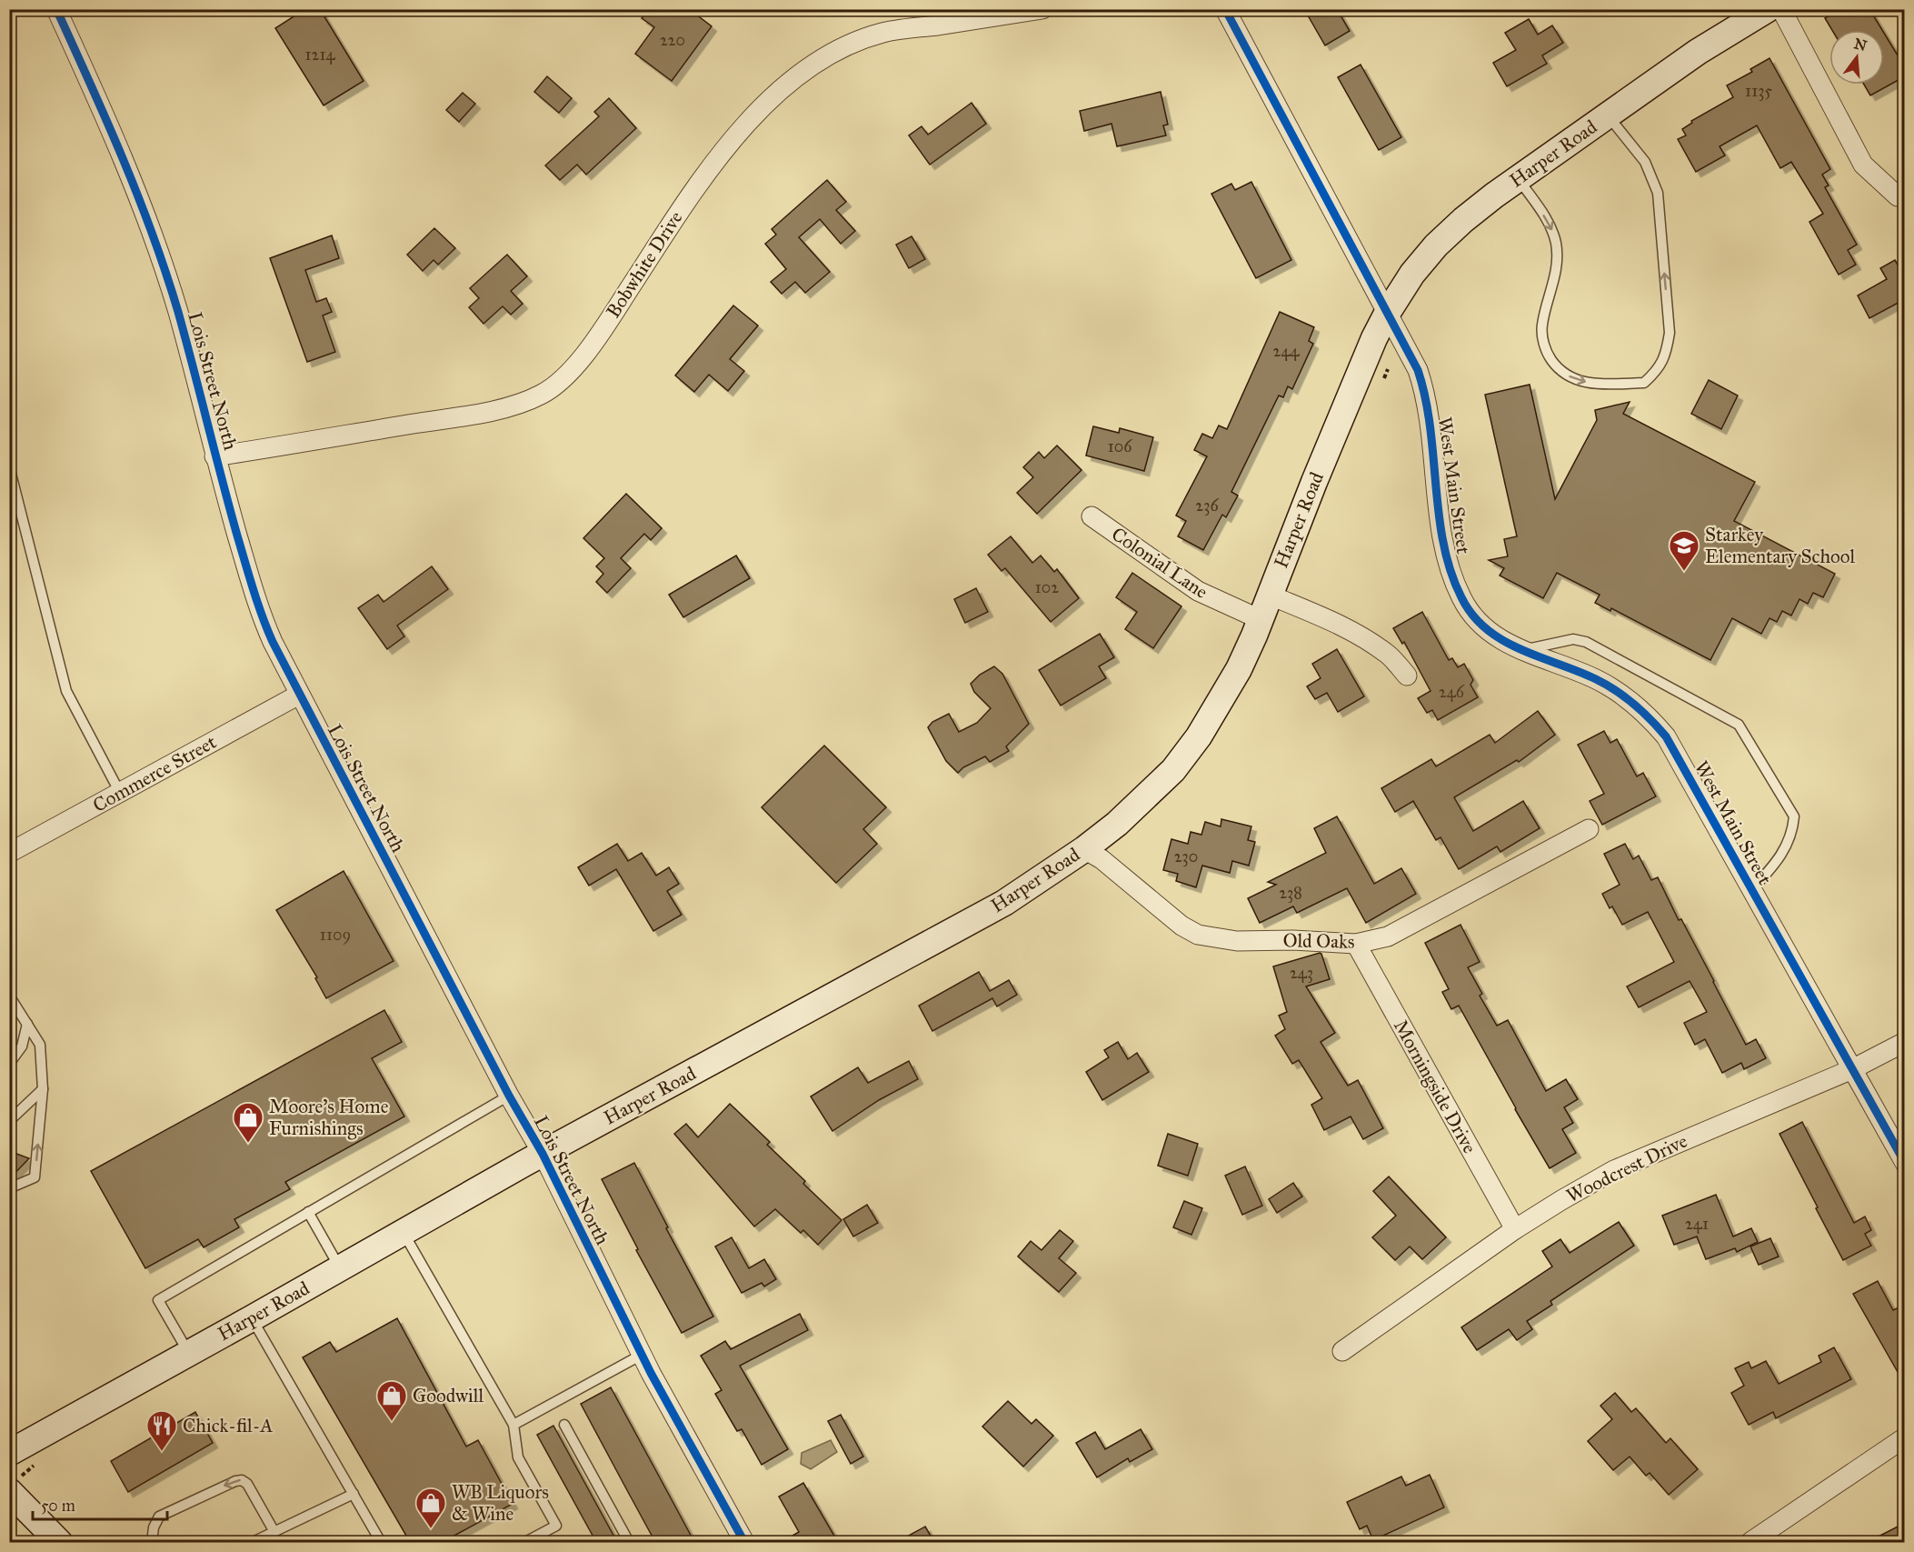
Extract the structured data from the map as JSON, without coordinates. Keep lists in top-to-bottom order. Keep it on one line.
{"streets":{"main road":["Harper Road"],"street":["Bobwhite Drive","Lois Street North","West Main Street","Colonial Lane","Commerce Street","Old Oaks","Morningside Drive","Woodcrest Drive"]},"crossings":[["Harper Road","Lois Street North"],["Harper Road","West Main Street"],["Harper Road","Colonial Lane"],["Harper Road","Old Oaks"],["Bobwhite Drive","Lois Street North"],["Lois Street North","Commerce Street"],["West Main Street","Woodcrest Drive"],["Old Oaks","Morningside Drive"],["Morningside Drive","Woodcrest Drive"]],"places":{"school or university":["Starkey Elementary School"],"shop":["Moore's Home Furnishings","Goodwill","WB Liquors & Wine"],"restaurant":["Chick-fil-A"]},"house_numbers":["220","1214","1135","244","106","236","102","246","230","238","1109","243","241"],"scale_bar":"50 m","north":"top"}
